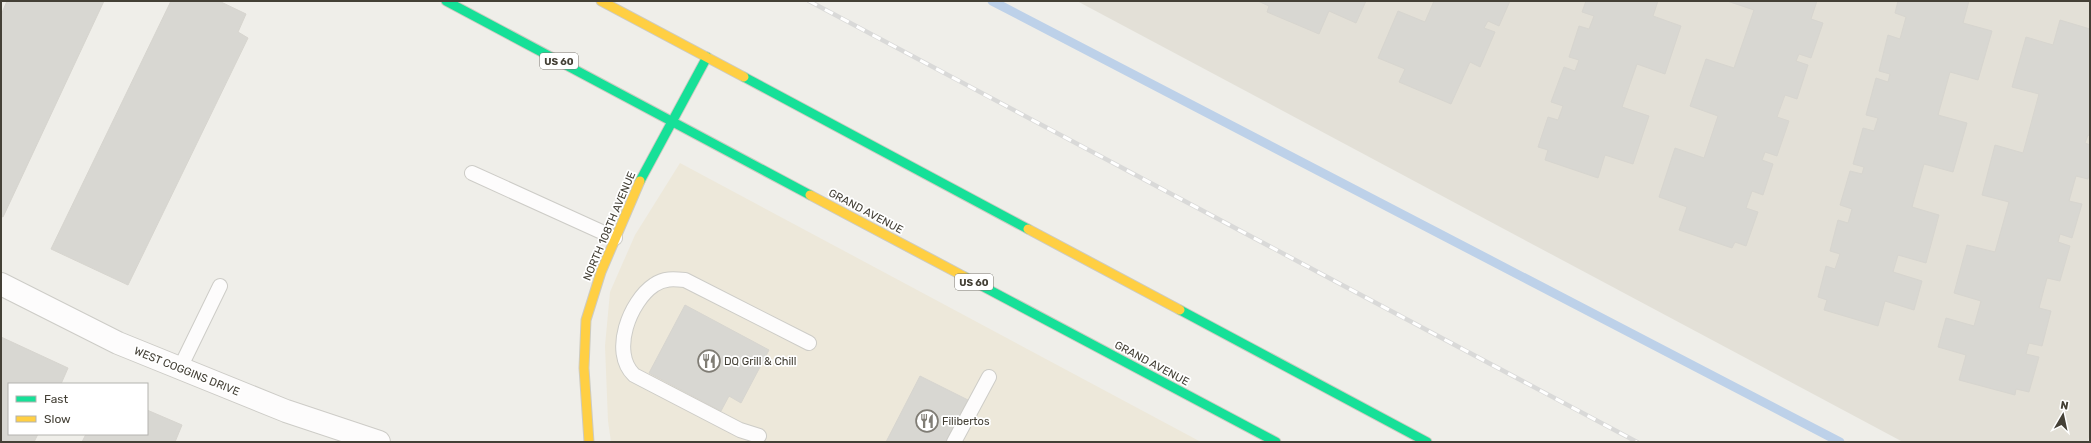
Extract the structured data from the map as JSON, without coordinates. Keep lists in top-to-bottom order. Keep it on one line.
{"streets":{"main road":["US 60","GRAND AVENUE","NORTH 108TH AVENUE"],"street":["WEST COGGINS DRIVE"]},"crossings":[["GRAND AVENUE","NORTH 108TH AVENUE"]],"places":{"restaurant":["DQ Grill & Chill","Filibertos"]},"legend":["Fast","Slow"],"north":"top"}
